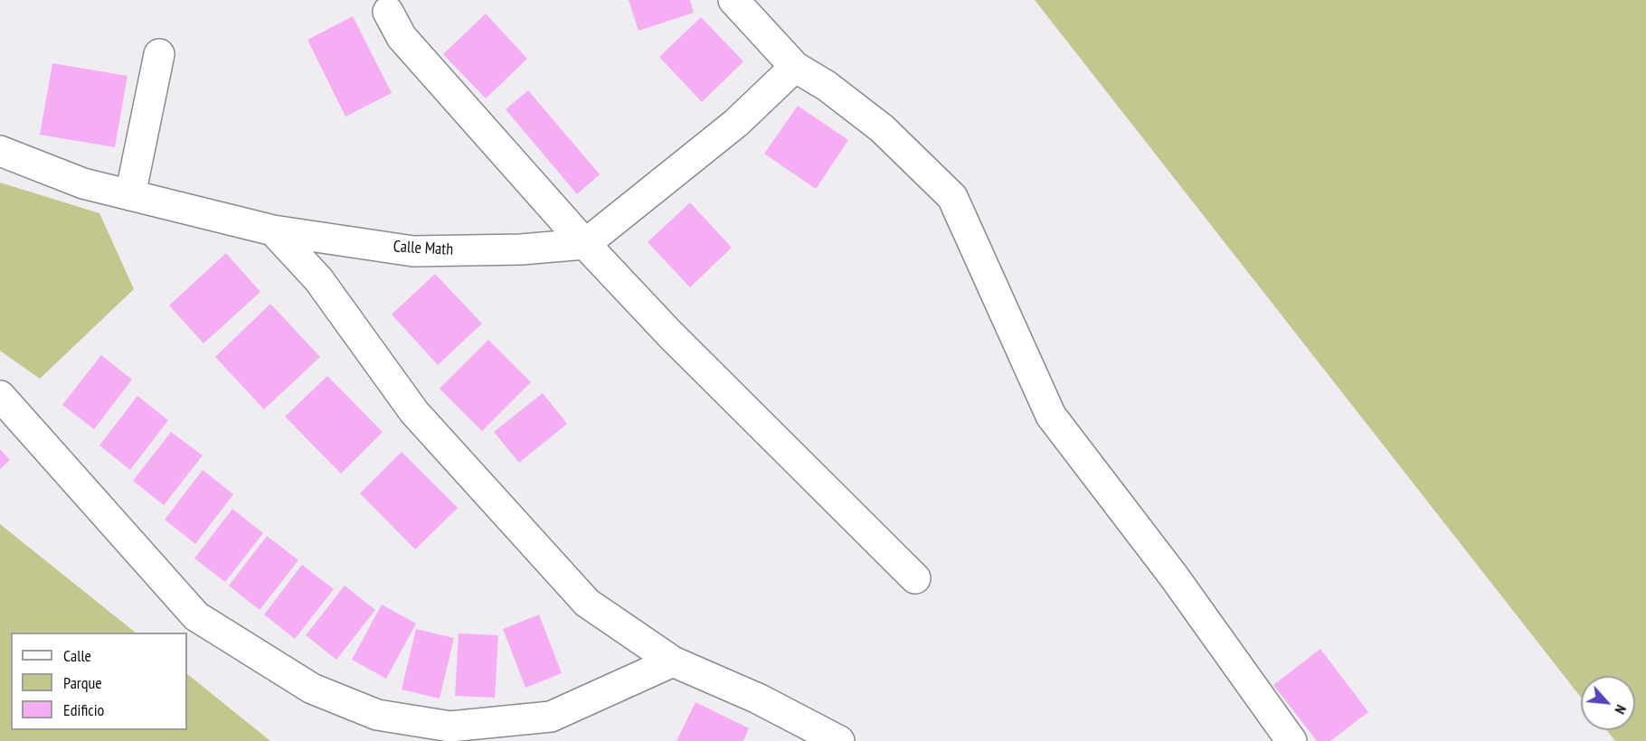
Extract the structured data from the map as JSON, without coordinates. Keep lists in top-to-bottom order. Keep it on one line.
{"streets":{"street":["Calle Math"]},"legend":["Calle","Parque","Edificio"],"north":"bottom right"}
